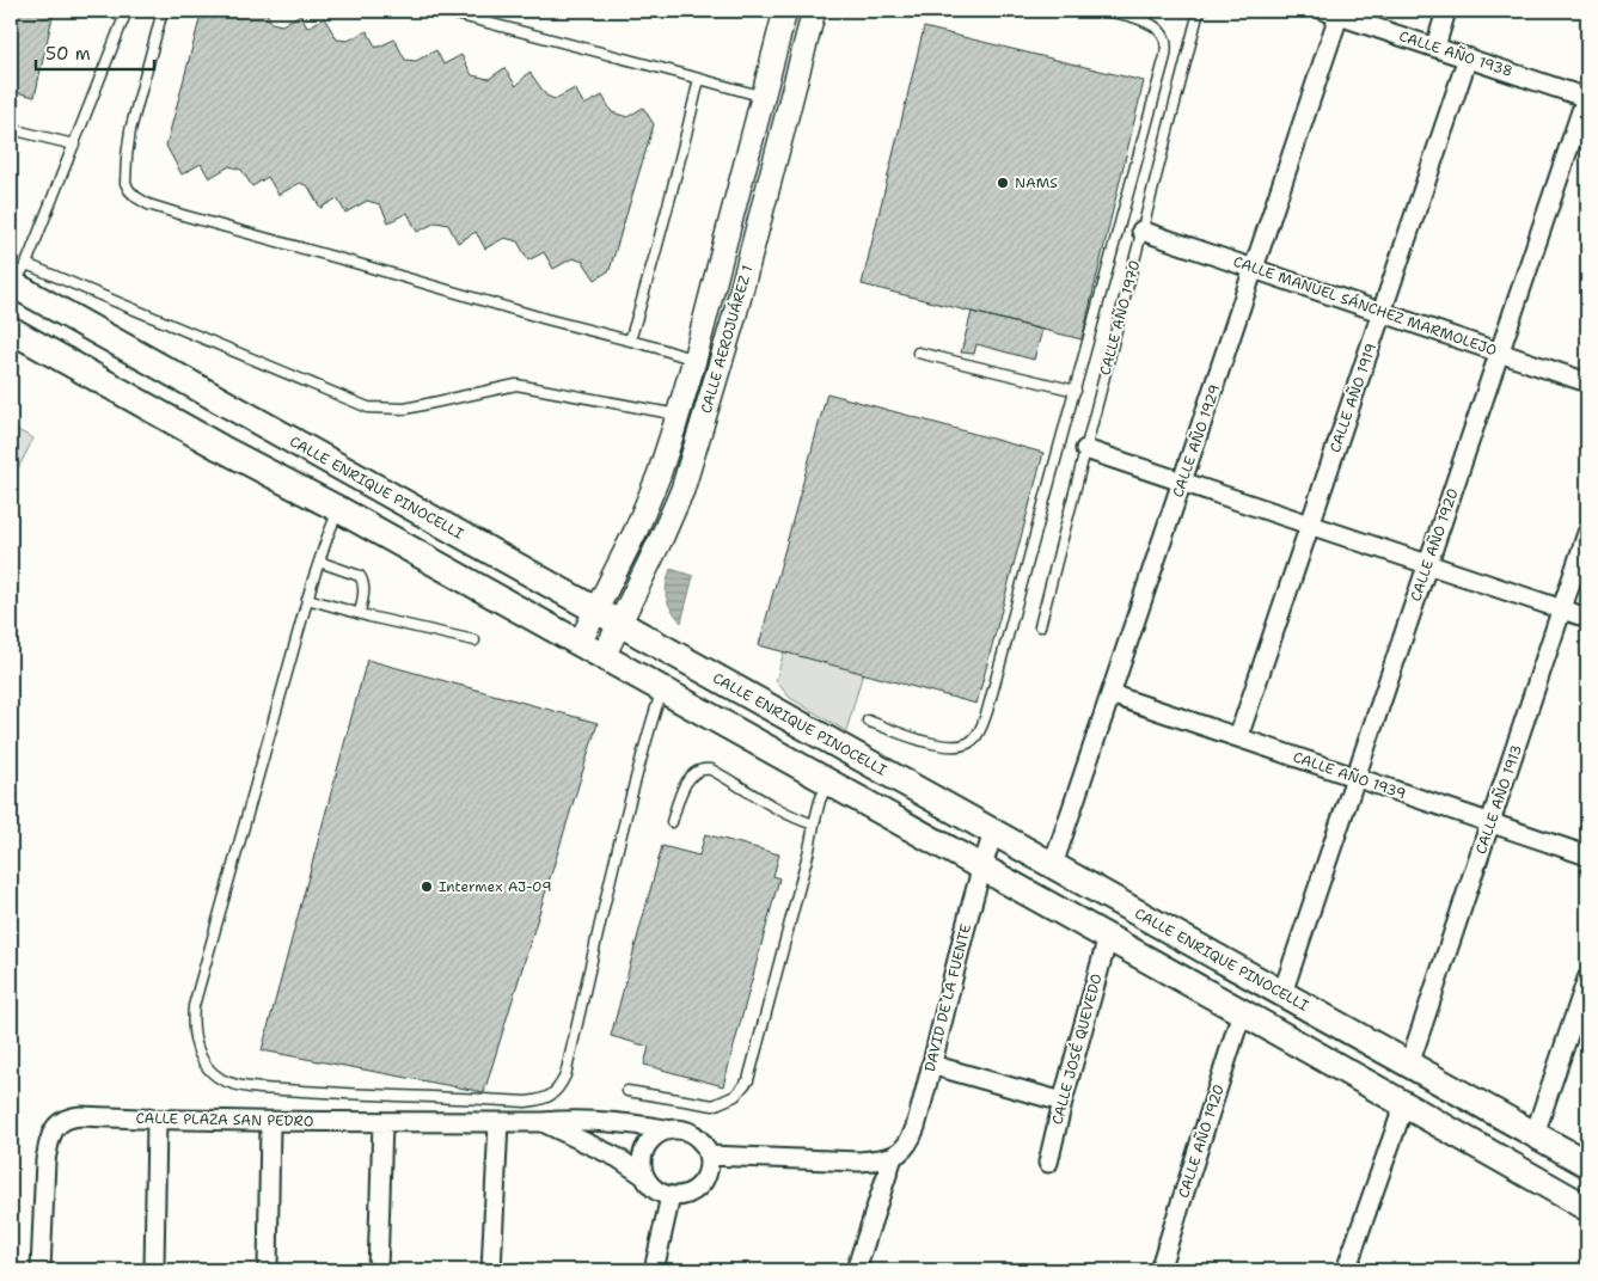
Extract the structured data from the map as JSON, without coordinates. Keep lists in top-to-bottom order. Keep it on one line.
{"streets":{"main road":["CALLE ENRIQUE PINOCELLI"],"street":["CALLE AÑO 1938","CALLE MANUEL SÁNCHEZ MARMOLEJO","CALLE AEROJUÁREZ 1","CALLE AÑO 1919","CALLE AÑO 1929","CALLE AÑO 1920","CALLE AÑO 1939","CALLE AÑO 1913","DAVID DE LA FUENTE","CALLE JOSÉ QUEVEDO","CALLE PLAZA SAN PEDRO"],"lane":["CALLE AÑO 1970"]},"crossings":[["CALLE AÑO 1938","CALLE AÑO 1919"],["CALLE AÑO 1938","CALLE AÑO 1929"],["CALLE AÑO 1938","CALLE AÑO 1920"],["CALLE MANUEL SÁNCHEZ MARMOLEJO","CALLE AÑO 1970"],["CALLE MANUEL SÁNCHEZ MARMOLEJO","CALLE AÑO 1919"],["CALLE MANUEL SÁNCHEZ MARMOLEJO","CALLE AÑO 1929"],["CALLE MANUEL SÁNCHEZ MARMOLEJO","CALLE AÑO 1920"],["CALLE AEROJUÁREZ 1","CALLE ENRIQUE PINOCELLI"],["CALLE AÑO 1919","CALLE AÑO 1939"],["CALLE AÑO 1929","CALLE ENRIQUE PINOCELLI"],["CALLE AÑO 1929","CALLE AÑO 1939"],["CALLE ENRIQUE PINOCELLI","CALLE AÑO 1920"],["CALLE ENRIQUE PINOCELLI","CALLE AÑO 1913"],["CALLE ENRIQUE PINOCELLI","DAVID DE LA FUENTE"],["CALLE AÑO 1920","CALLE AÑO 1939"],["CALLE AÑO 1939","CALLE AÑO 1913"]],"places":["NAMS","Intermex AJ-09"],"scale_bar":"50 m"}
